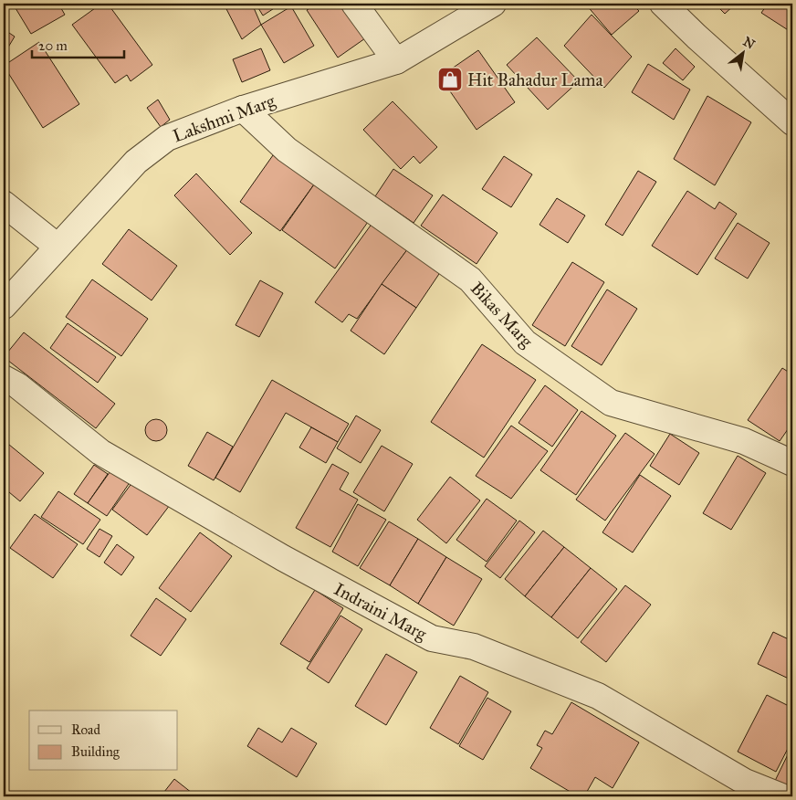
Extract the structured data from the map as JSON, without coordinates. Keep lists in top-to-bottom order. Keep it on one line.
{"streets":{"street":["Lakshmi Marg","Bikas Marg","Indraini Marg"]},"crossings":[["Lakshmi Marg","Bikas Marg"]],"places":{"shop":["Hit Bahadur Lama"]},"legend":["Road","Building"],"scale_bar":"20 m","north":"top right"}
